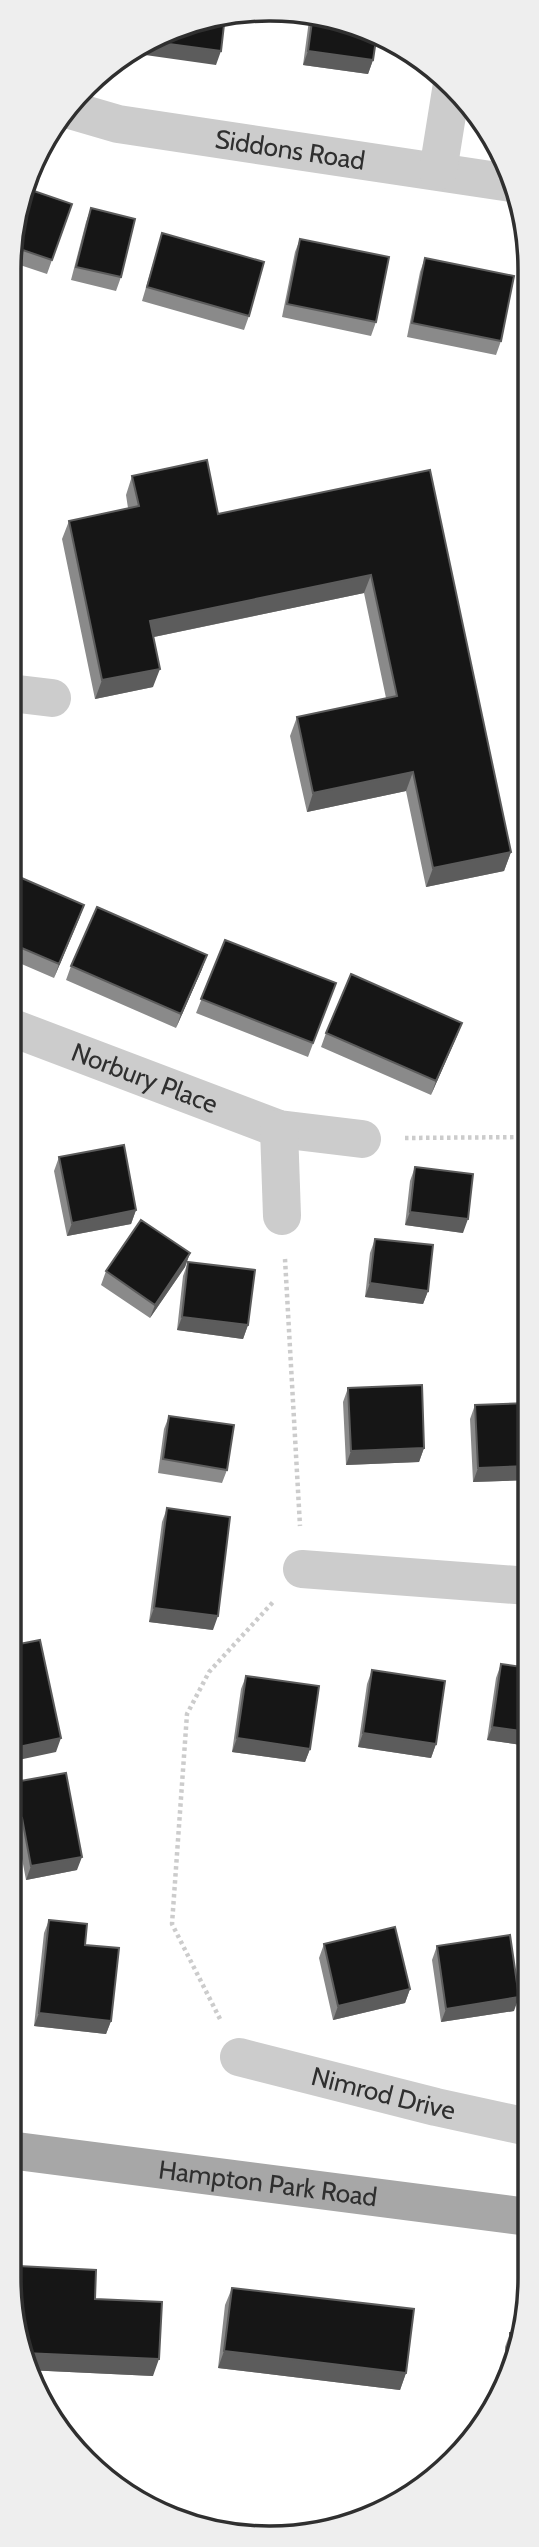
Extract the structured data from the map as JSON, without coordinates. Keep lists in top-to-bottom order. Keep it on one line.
{"streets":{"main road":["Hampton Park Road"],"street":["Siddons Road","Norbury Place","Nimrod Drive"]}}
